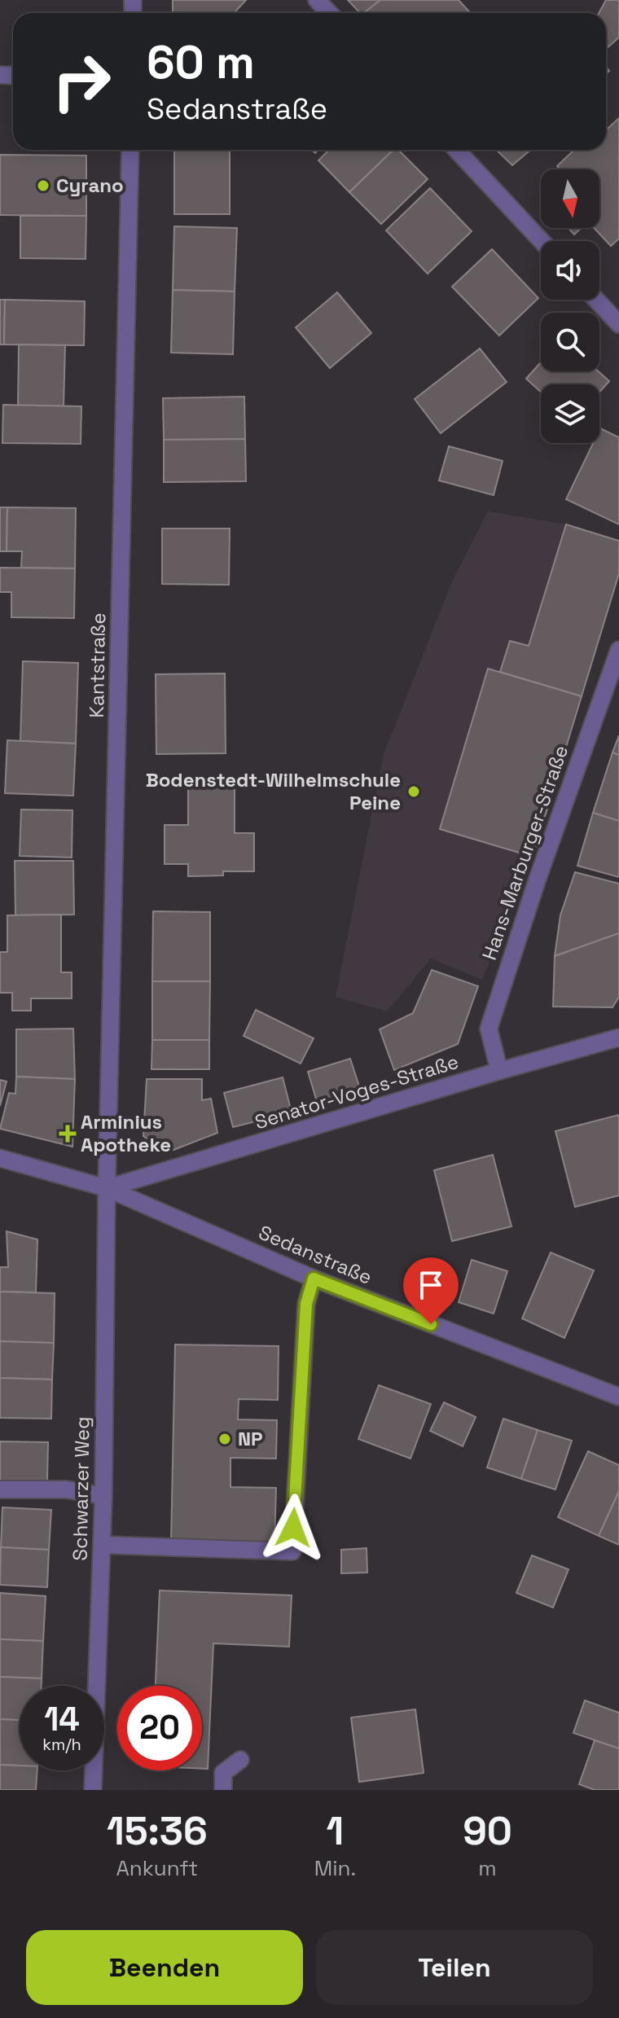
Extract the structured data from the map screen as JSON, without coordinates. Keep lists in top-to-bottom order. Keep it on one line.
{"streets":{"street":["Kantstraße","Hans-Marburger-Straße","Senator-Voges-Straße","Sedanstraße","Schwarzer Weg"]},"crossings":[["Kantstraße","Senator-Voges-Straße"],["Kantstraße","Sedanstraße"],["Kantstraße","Schwarzer Weg"],["Hans-Marburger-Straße","Senator-Voges-Straße"],["Senator-Voges-Straße","Sedanstraße"],["Senator-Voges-Straße","Schwarzer Weg"],["Sedanstraße","Schwarzer Weg"]],"places":{"other":["Cyrano","Bodenstedt-Wilhelmschule Peine","NP"],"health":["Arminius Apotheke"]},"north":"bottom","page":{"turn":["60 m","Sedanstraße"],"speed":"14 km/h","limit":"20","eta":["15:36","Ankunft","1","Min.","90","m"],"buttons":["Beenden","Teilen"]}}
